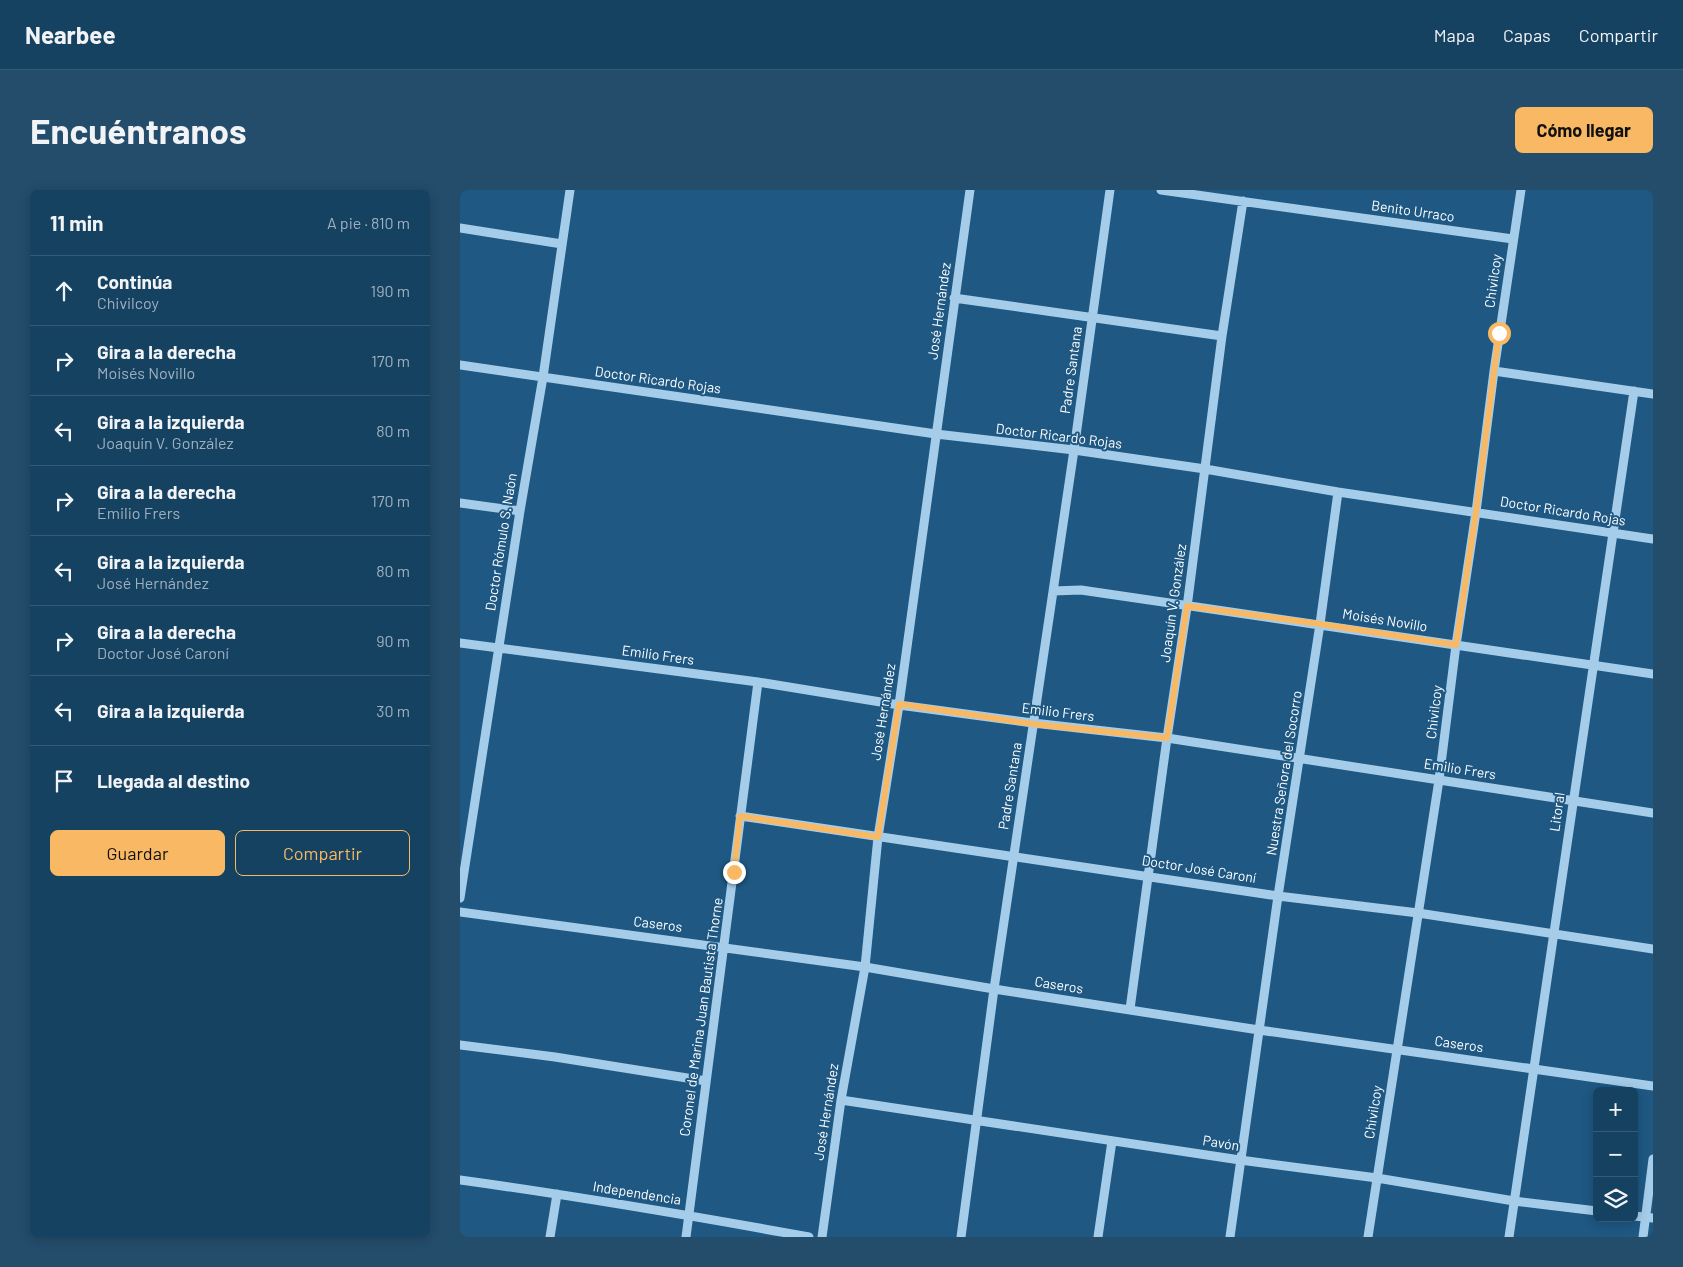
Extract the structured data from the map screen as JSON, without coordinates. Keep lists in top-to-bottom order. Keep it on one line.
{"streets":{"street":["Benito Urraco","Chivilcoy","José Hernández","Padre Santana","Doctor Ricardo Rojas","Doctor Rómulo S. Naón","Joaquín V. González","Moisés Novillo","Emilio Frers","Nuestra Señora del Socorro","Litoral","Doctor José Caroní","Caseros","Coronel de Marina Juan Bautista Thorne","Pavón","Independencia"]},"crossings":[["Benito Urraco","Chivilcoy"],["Benito Urraco","Joaquín V. González"],["Chivilcoy","Doctor Ricardo Rojas"],["Chivilcoy","Moisés Novillo"],["Chivilcoy","Emilio Frers"],["Chivilcoy","Doctor José Caroní"],["Chivilcoy","Caseros"],["Chivilcoy","Pavón"],["José Hernández","Doctor Ricardo Rojas"],["José Hernández","Emilio Frers"],["José Hernández","Doctor José Caroní"],["José Hernández","Caseros"],["José Hernández","Pavón"],["Padre Santana","Doctor Ricardo Rojas"],["Padre Santana","Moisés Novillo"],["Padre Santana","Emilio Frers"],["Padre Santana","Doctor José Caroní"],["Padre Santana","Caseros"],["Padre Santana","Pavón"],["Doctor Ricardo Rojas","Doctor Rómulo S. Naón"],["Doctor Ricardo Rojas","Joaquín V. González"],["Doctor Ricardo Rojas","Nuestra Señora del Socorro"],["Doctor Ricardo Rojas","Litoral"],["Doctor Rómulo S. Naón","Emilio Frers"],["Joaquín V. González","Moisés Novillo"],["Joaquín V. González","Emilio Frers"],["Joaquín V. González","Doctor José Caroní"],["Joaquín V. González","Caseros"],["Moisés Novillo","Nuestra Señora del Socorro"],["Moisés Novillo","Litoral"],["Emilio Frers","Nuestra Señora del Socorro"],["Emilio Frers","Litoral"],["Emilio Frers","Coronel de Marina Juan Bautista Thorne"],["Nuestra Señora del Socorro","Doctor José Caroní"],["Nuestra Señora del Socorro","Caseros"],["Nuestra Señora del Socorro","Pavón"],["Litoral","Doctor José Caroní"],["Litoral","Caseros"],["Litoral","Pavón"],["Doctor José Caroní","Coronel de Marina Juan Bautista Thorne"],["Caseros","Coronel de Marina Juan Bautista Thorne"],["Coronel de Marina Juan Bautista Thorne","Independencia"]],"page":{"header":"Nearbee","nav":["Mapa","Capas","Compartir"],"buttons":["Cómo llegar",["Guardar","Compartir"]],"title":"Encuéntranos","heading":["11 min","A pie · 810 m"],"list":[["Continúa","Chivilcoy","190 m"],["Gira a la derecha","Moisés Novillo","170 m"],["Gira a la izquierda","Joaquín V. González","80 m"],["Gira a la derecha","Emilio Frers","170 m"],["Gira a la izquierda","José Hernández","80 m"],["Gira a la derecha","Doctor José Caroní","90 m"],["Gira a la izquierda","30 m"],"Llegada al destino"],"map_buttons":["+","−"]}}
